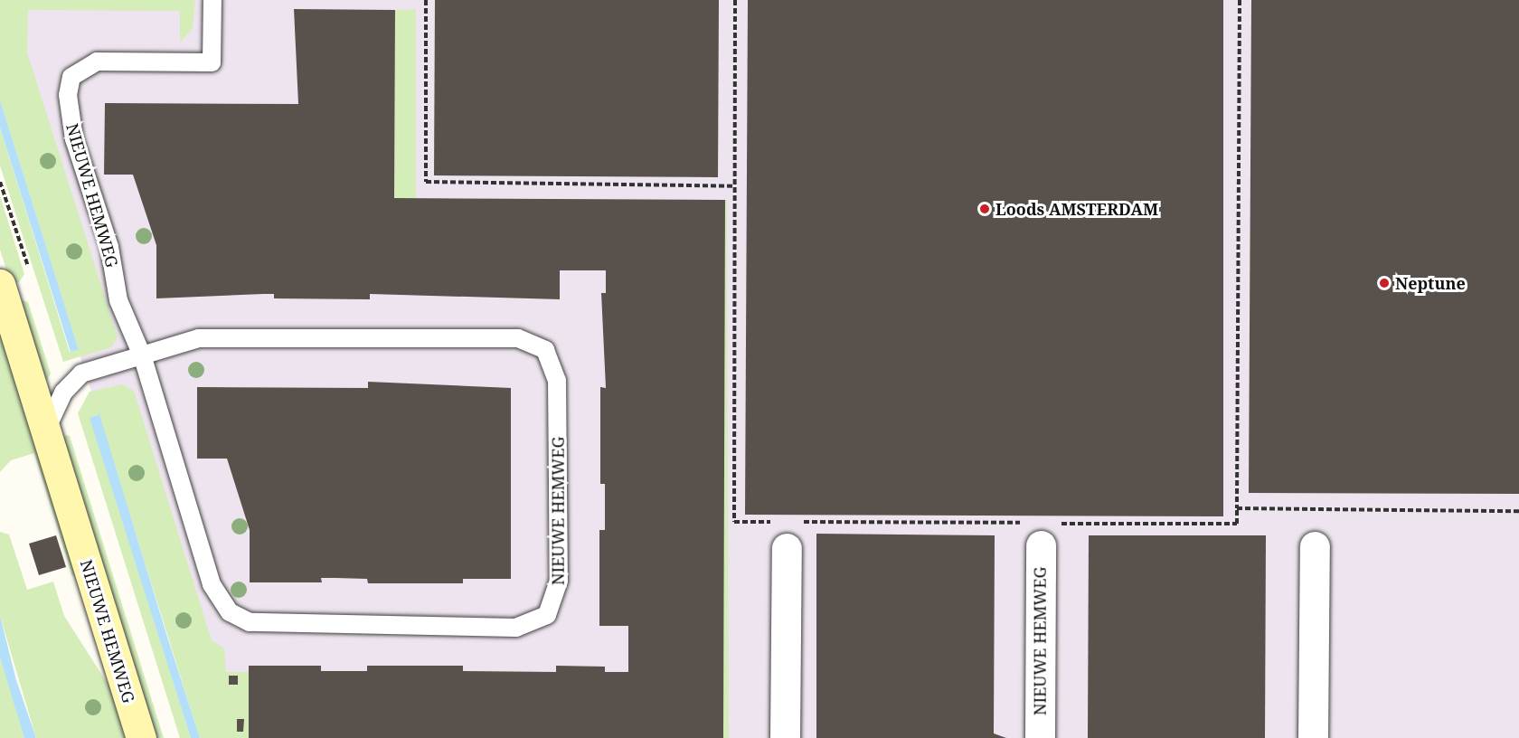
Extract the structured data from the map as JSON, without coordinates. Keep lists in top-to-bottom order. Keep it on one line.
{"streets":{"main road":["NIEUWE HEMWEG"]},"places":["Loods AMSTERDAM","Neptune"]}
